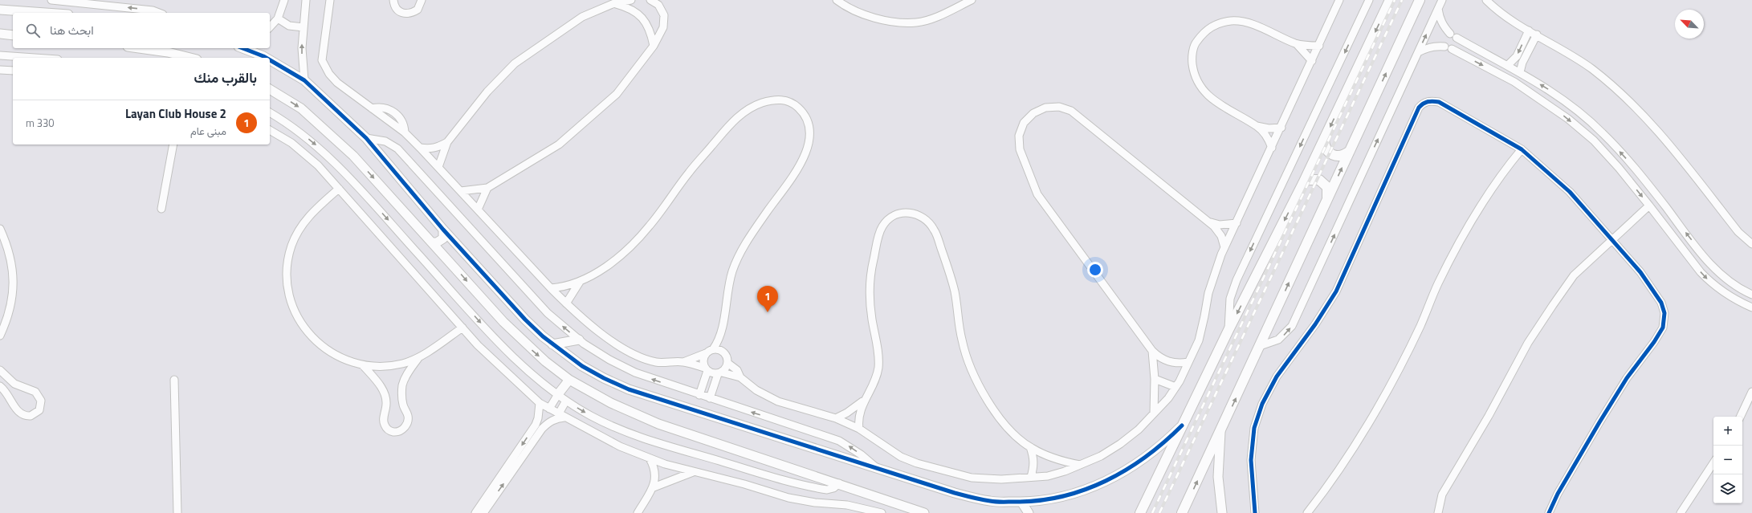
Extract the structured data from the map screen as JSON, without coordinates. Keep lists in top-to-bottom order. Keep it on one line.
{"north":"top left","page":{"search":"ابحث هنا","heading":"بالقرب منك","list":[{"mark":"1","name":"Layan Club House 2","note":"مبنى عام","value":"330 m"}],"pins":"1","map_buttons":["+","−"]}}
